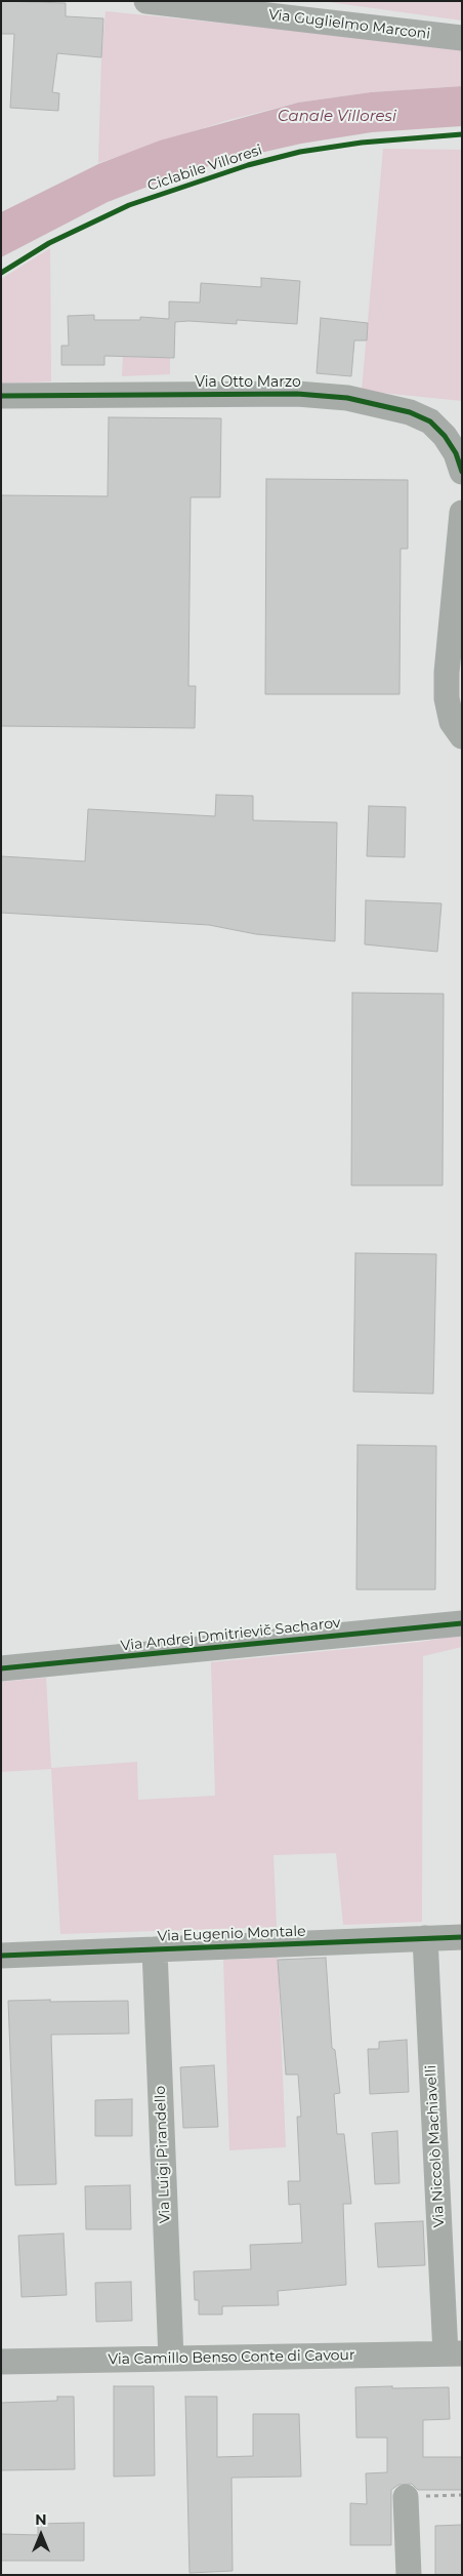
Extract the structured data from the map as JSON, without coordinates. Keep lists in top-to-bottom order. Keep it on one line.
{"streets":{"street":["Via Guglielmo Marconi","Via Otto Marzo","Via Andrej Dmitrievič Sacharov","Via Eugenio Montale","Via Niccolò Machiavelli","Via Luigi Pirandello","Via Camillo Benso Conte di Cavour"],"cycle path":["Ciclabile Villoresi"]},"crossings":[["Via Eugenio Montale","Via Niccolò Machiavelli"],["Via Eugenio Montale","Via Luigi Pirandello"],["Via Niccolò Machiavelli","Via Camillo Benso Conte di Cavour"],["Via Luigi Pirandello","Via Camillo Benso Conte di Cavour"]],"water":["Canale Villoresi"],"north":"top"}
